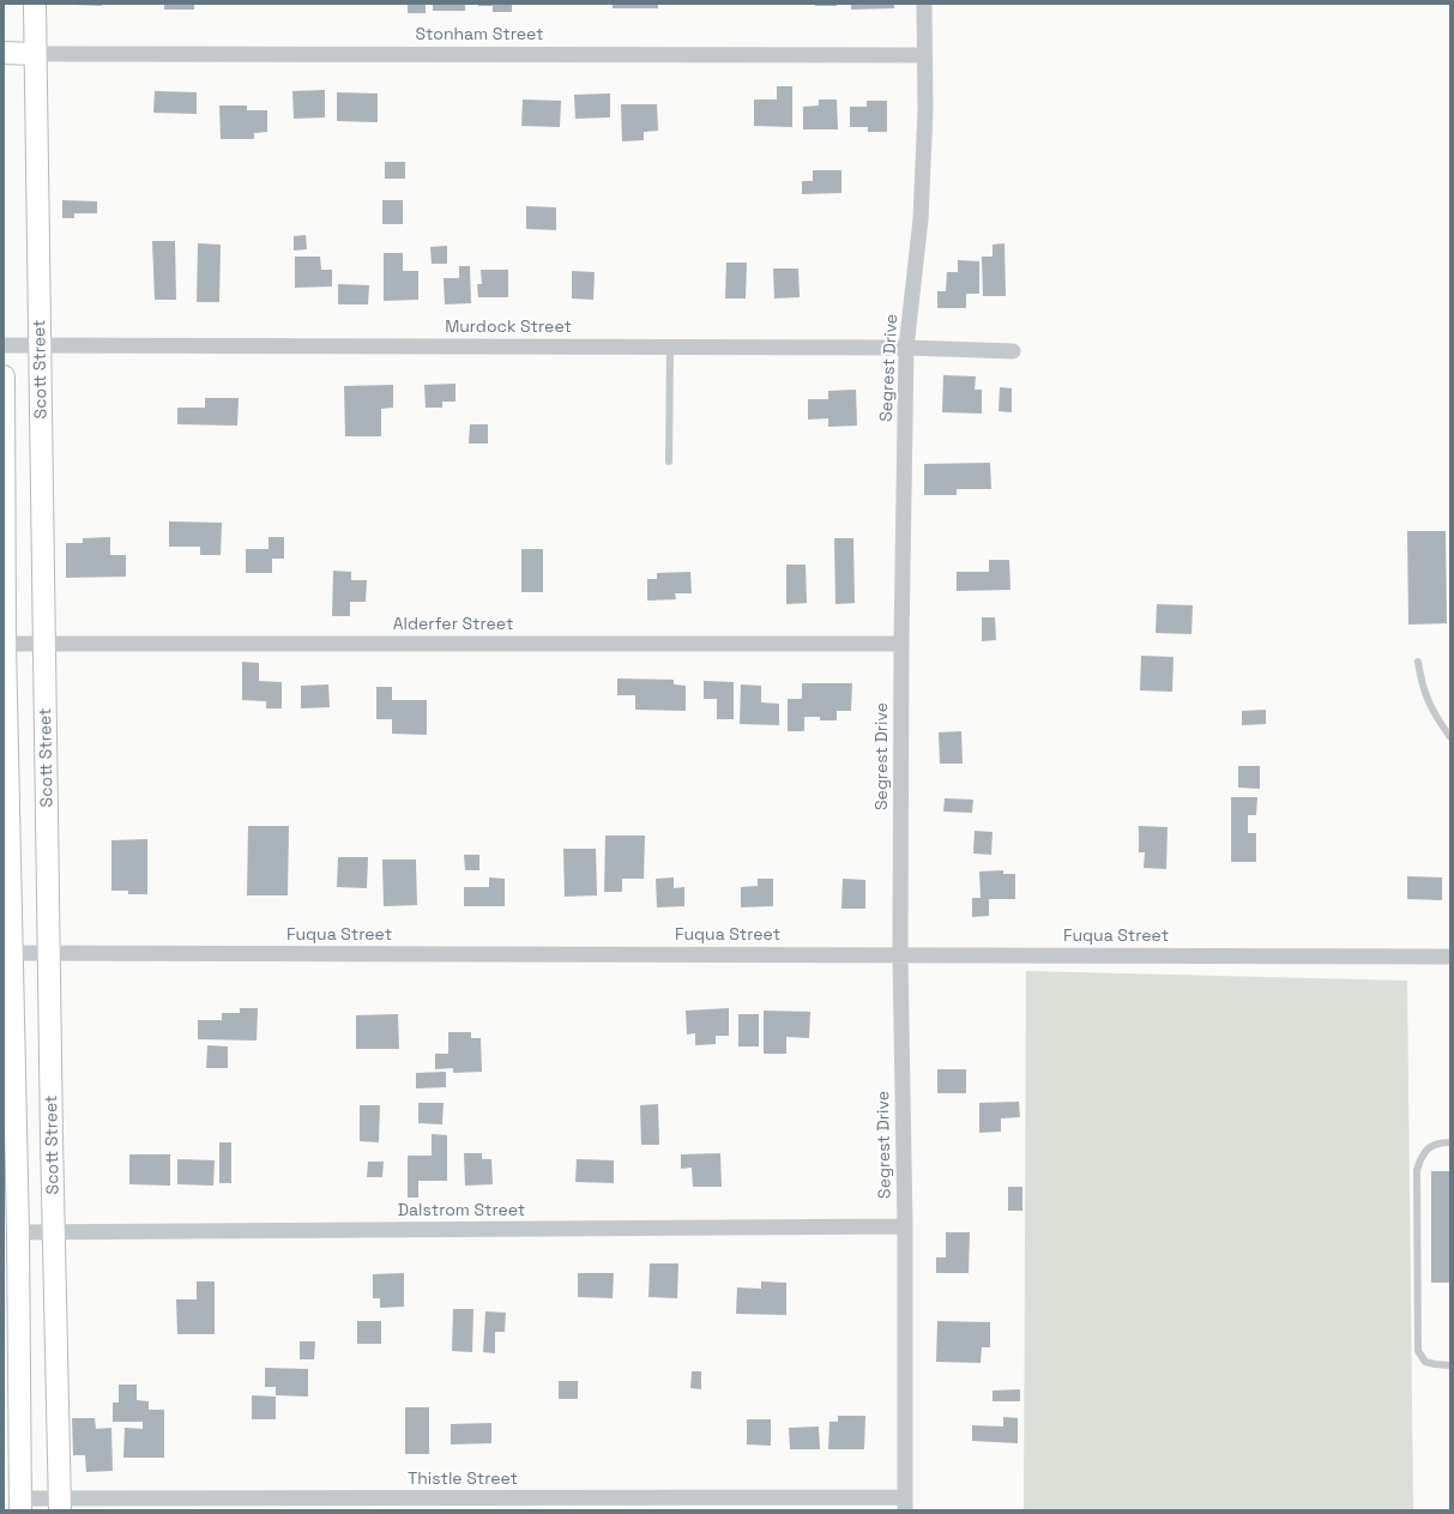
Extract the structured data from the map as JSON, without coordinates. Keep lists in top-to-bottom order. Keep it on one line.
{"streets":{"main road":["Scott Street"],"street":["Stonham Street","Murdock Street","Segrest Drive","Alderfer Street","Fuqua Street","Dalstrom Street","Thistle Street"]},"crossings":[["Stonham Street","Segrest Drive"],["Stonham Street","Scott Street"],["Murdock Street","Segrest Drive"],["Murdock Street","Scott Street"],["Segrest Drive","Alderfer Street"],["Segrest Drive","Fuqua Street"],["Segrest Drive","Dalstrom Street"],["Segrest Drive","Thistle Street"],["Scott Street","Alderfer Street"],["Scott Street","Fuqua Street"],["Scott Street","Dalstrom Street"],["Scott Street","Thistle Street"]]}
